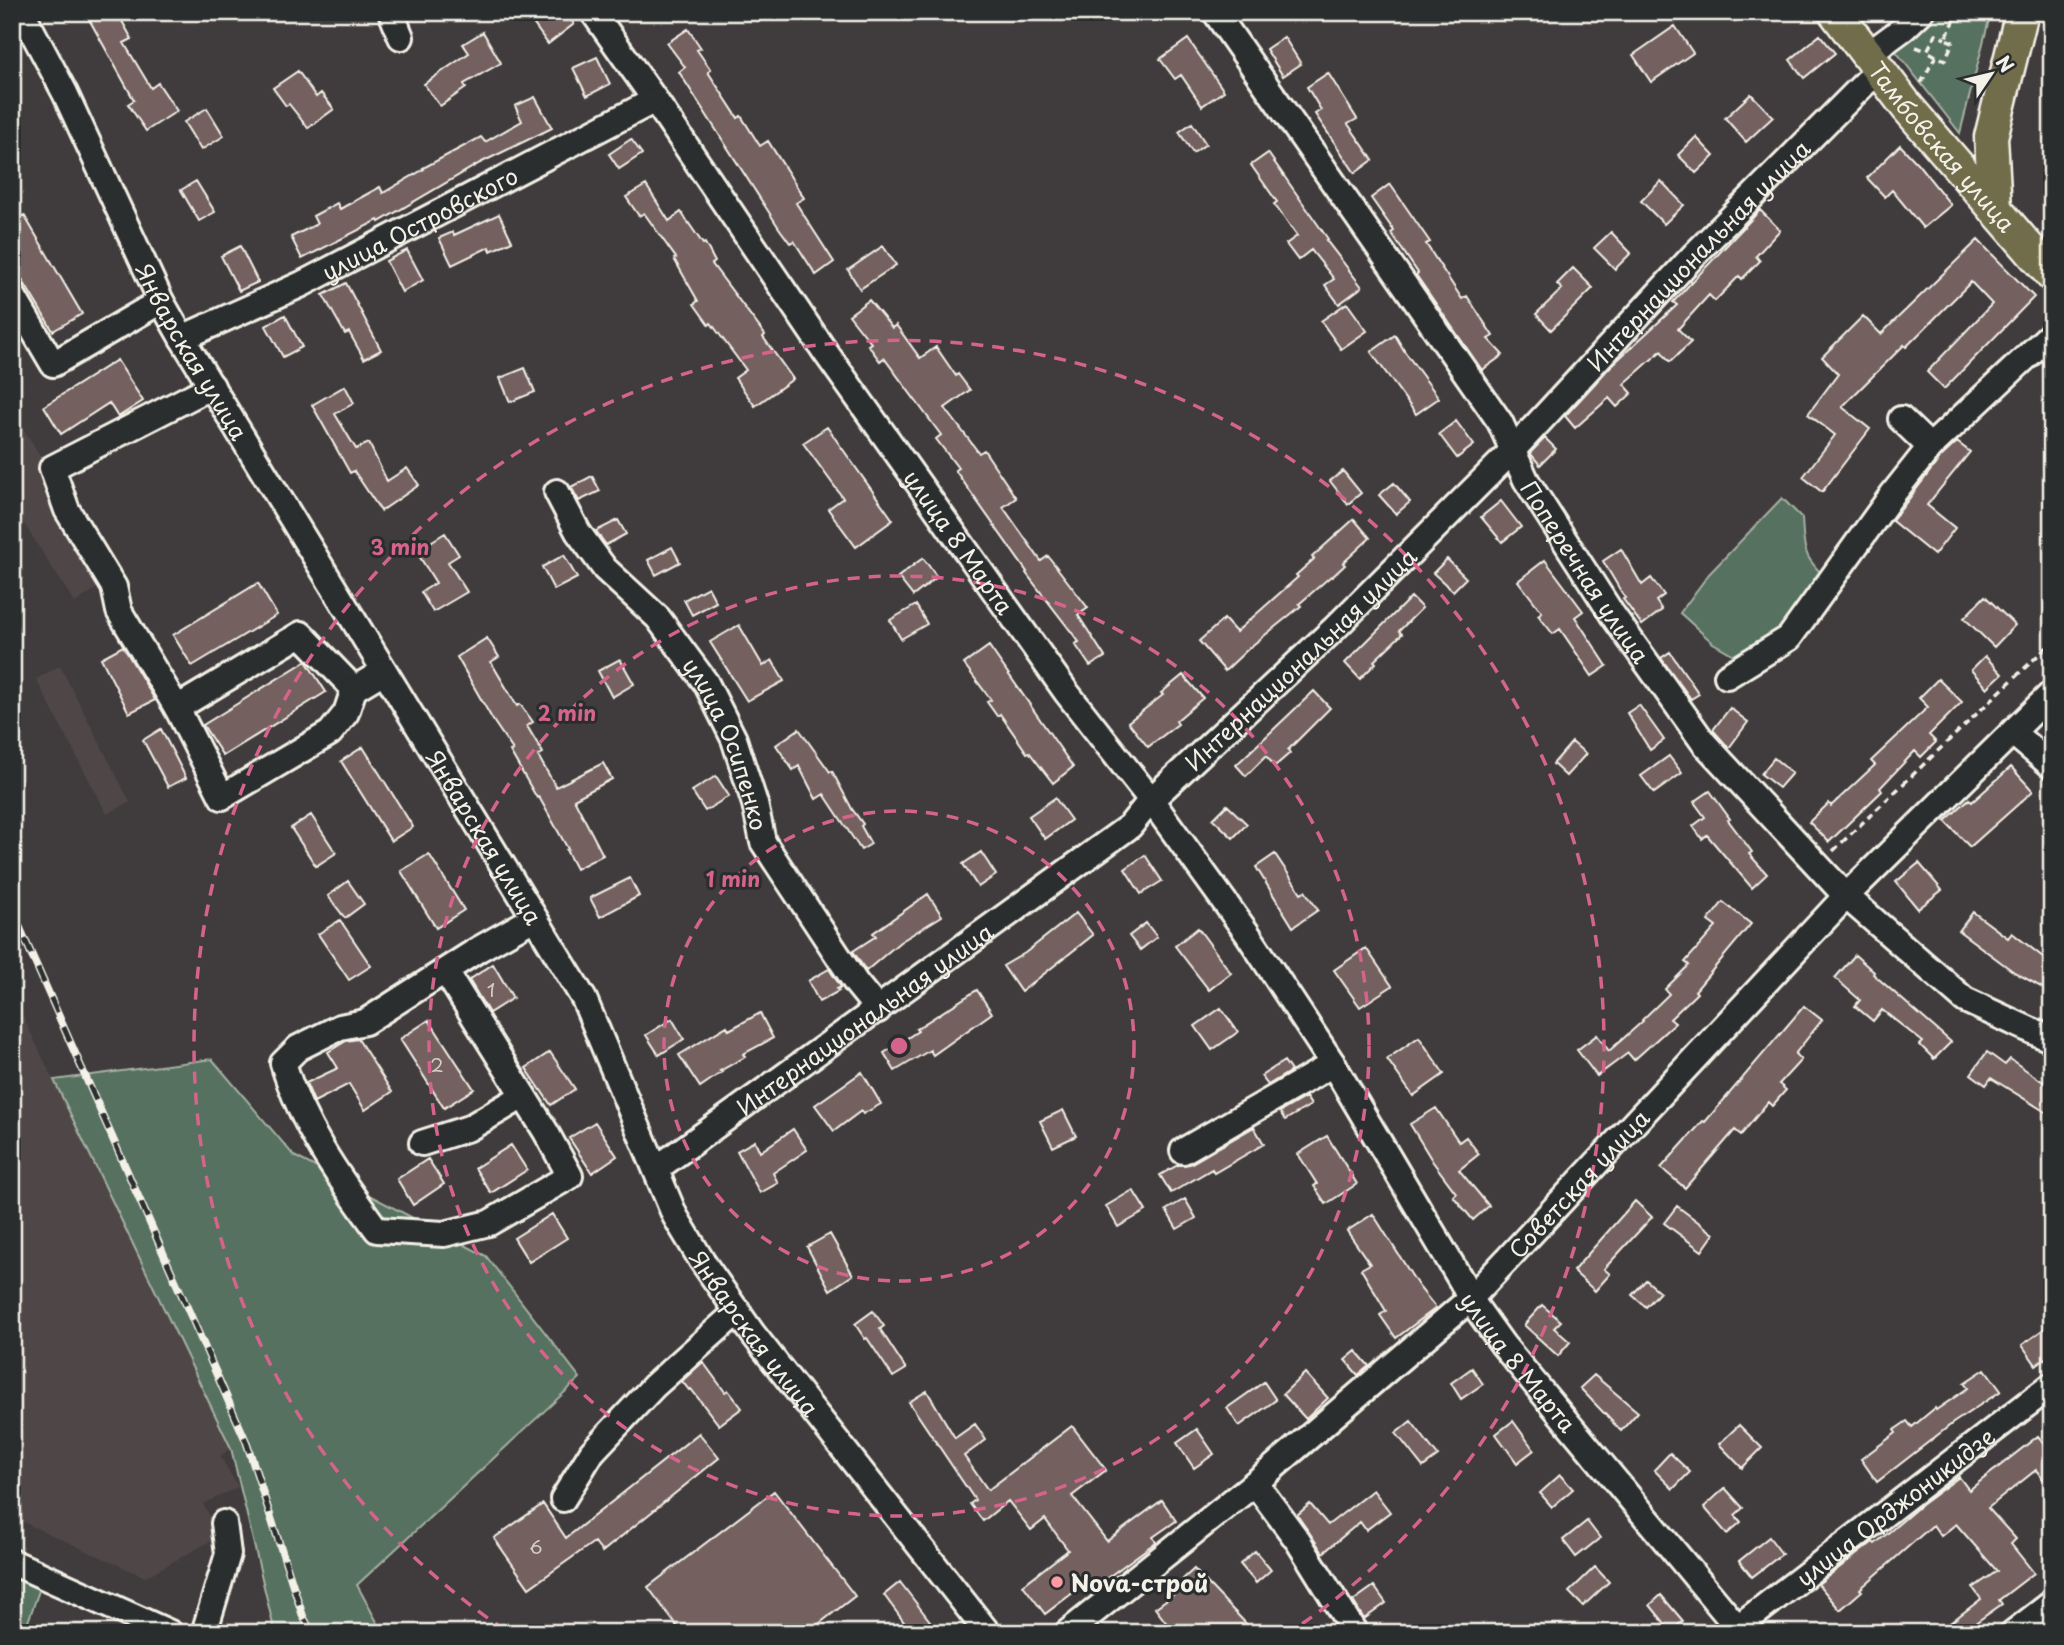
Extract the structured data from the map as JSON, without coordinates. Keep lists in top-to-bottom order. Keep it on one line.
{"streets":{"main road":["Тамбовская улица"],"street":["улица Островского","Интернациональная улица","Январская улица","улица 8 Марта","Поперечная улица","улица Осипенко","Советская улица","улица Орджоникидзе"]},"crossings":[["Тамбовская улица","Интернациональная улица"],["улица Островского","Январская улица"],["улица Островского","улица 8 Марта"],["Интернациональная улица","Январская улица"],["Интернациональная улица","улица 8 Марта"],["Интернациональная улица","Поперечная улица"],["Интернациональная улица","улица Осипенко"],["улица 8 Марта","Советская улица"],["улица 8 Марта","улица Орджоникидзе"],["Поперечная улица","Советская улица"]],"places":["Nova-строй"],"house_numbers":["1","2","6"],"north":"top right","rings":["3 min","2 min","1 min"]}
